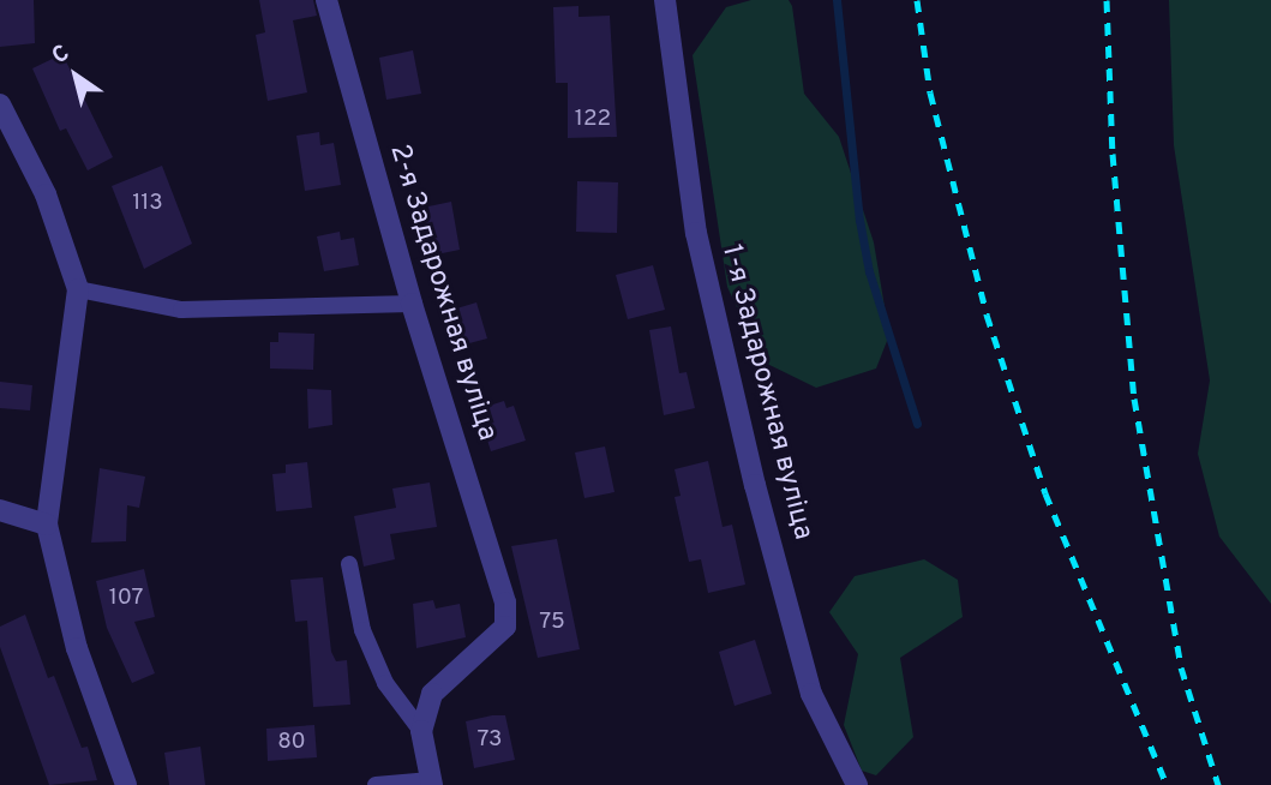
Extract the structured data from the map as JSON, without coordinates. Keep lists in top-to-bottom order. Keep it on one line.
{"streets":{"street":["2-я Задарожная вуліца","1-я Задарожная вуліца"]},"house_numbers":["122","113","107","75","73","80"],"north":"top left"}
